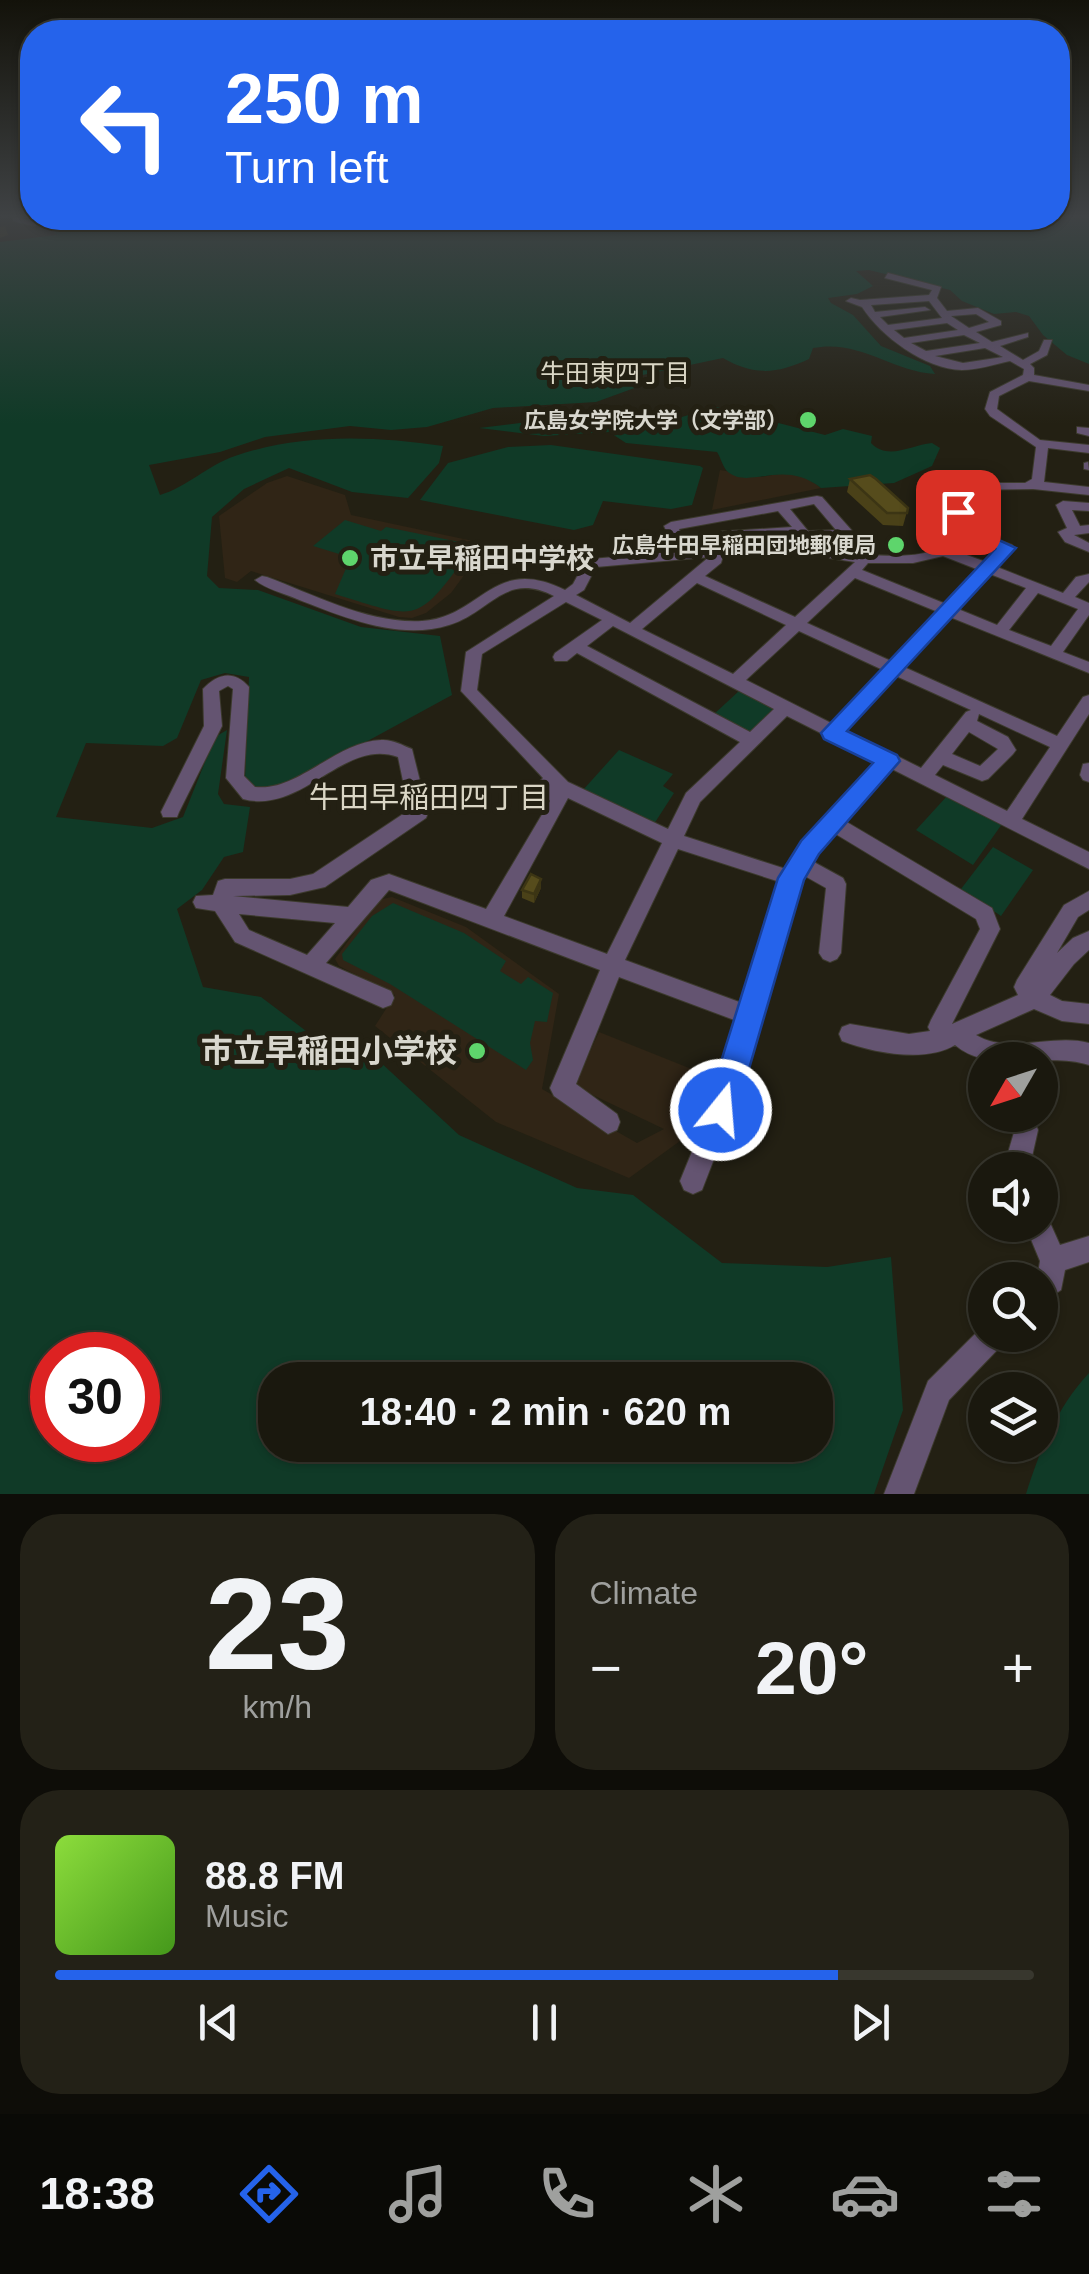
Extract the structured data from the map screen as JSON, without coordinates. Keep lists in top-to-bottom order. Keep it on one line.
{"districts":["牛田東四丁目","牛田早稲田四丁目"],"places":["広島女学院大学（文学部）","広島牛田早稲田団地郵便局","市立早稲田中学校","市立早稲田小学校"],"north":"bottom left","page":{"turn":["250 m","Turn left"],"limit":"30","trip":"18:40 · 2 min · 620 m","tile":[["23","km/h"],"Climate"],"heat":["−","20°","+"],"song":["88.8 FM","Music"],"tabs":"18:38"}}
